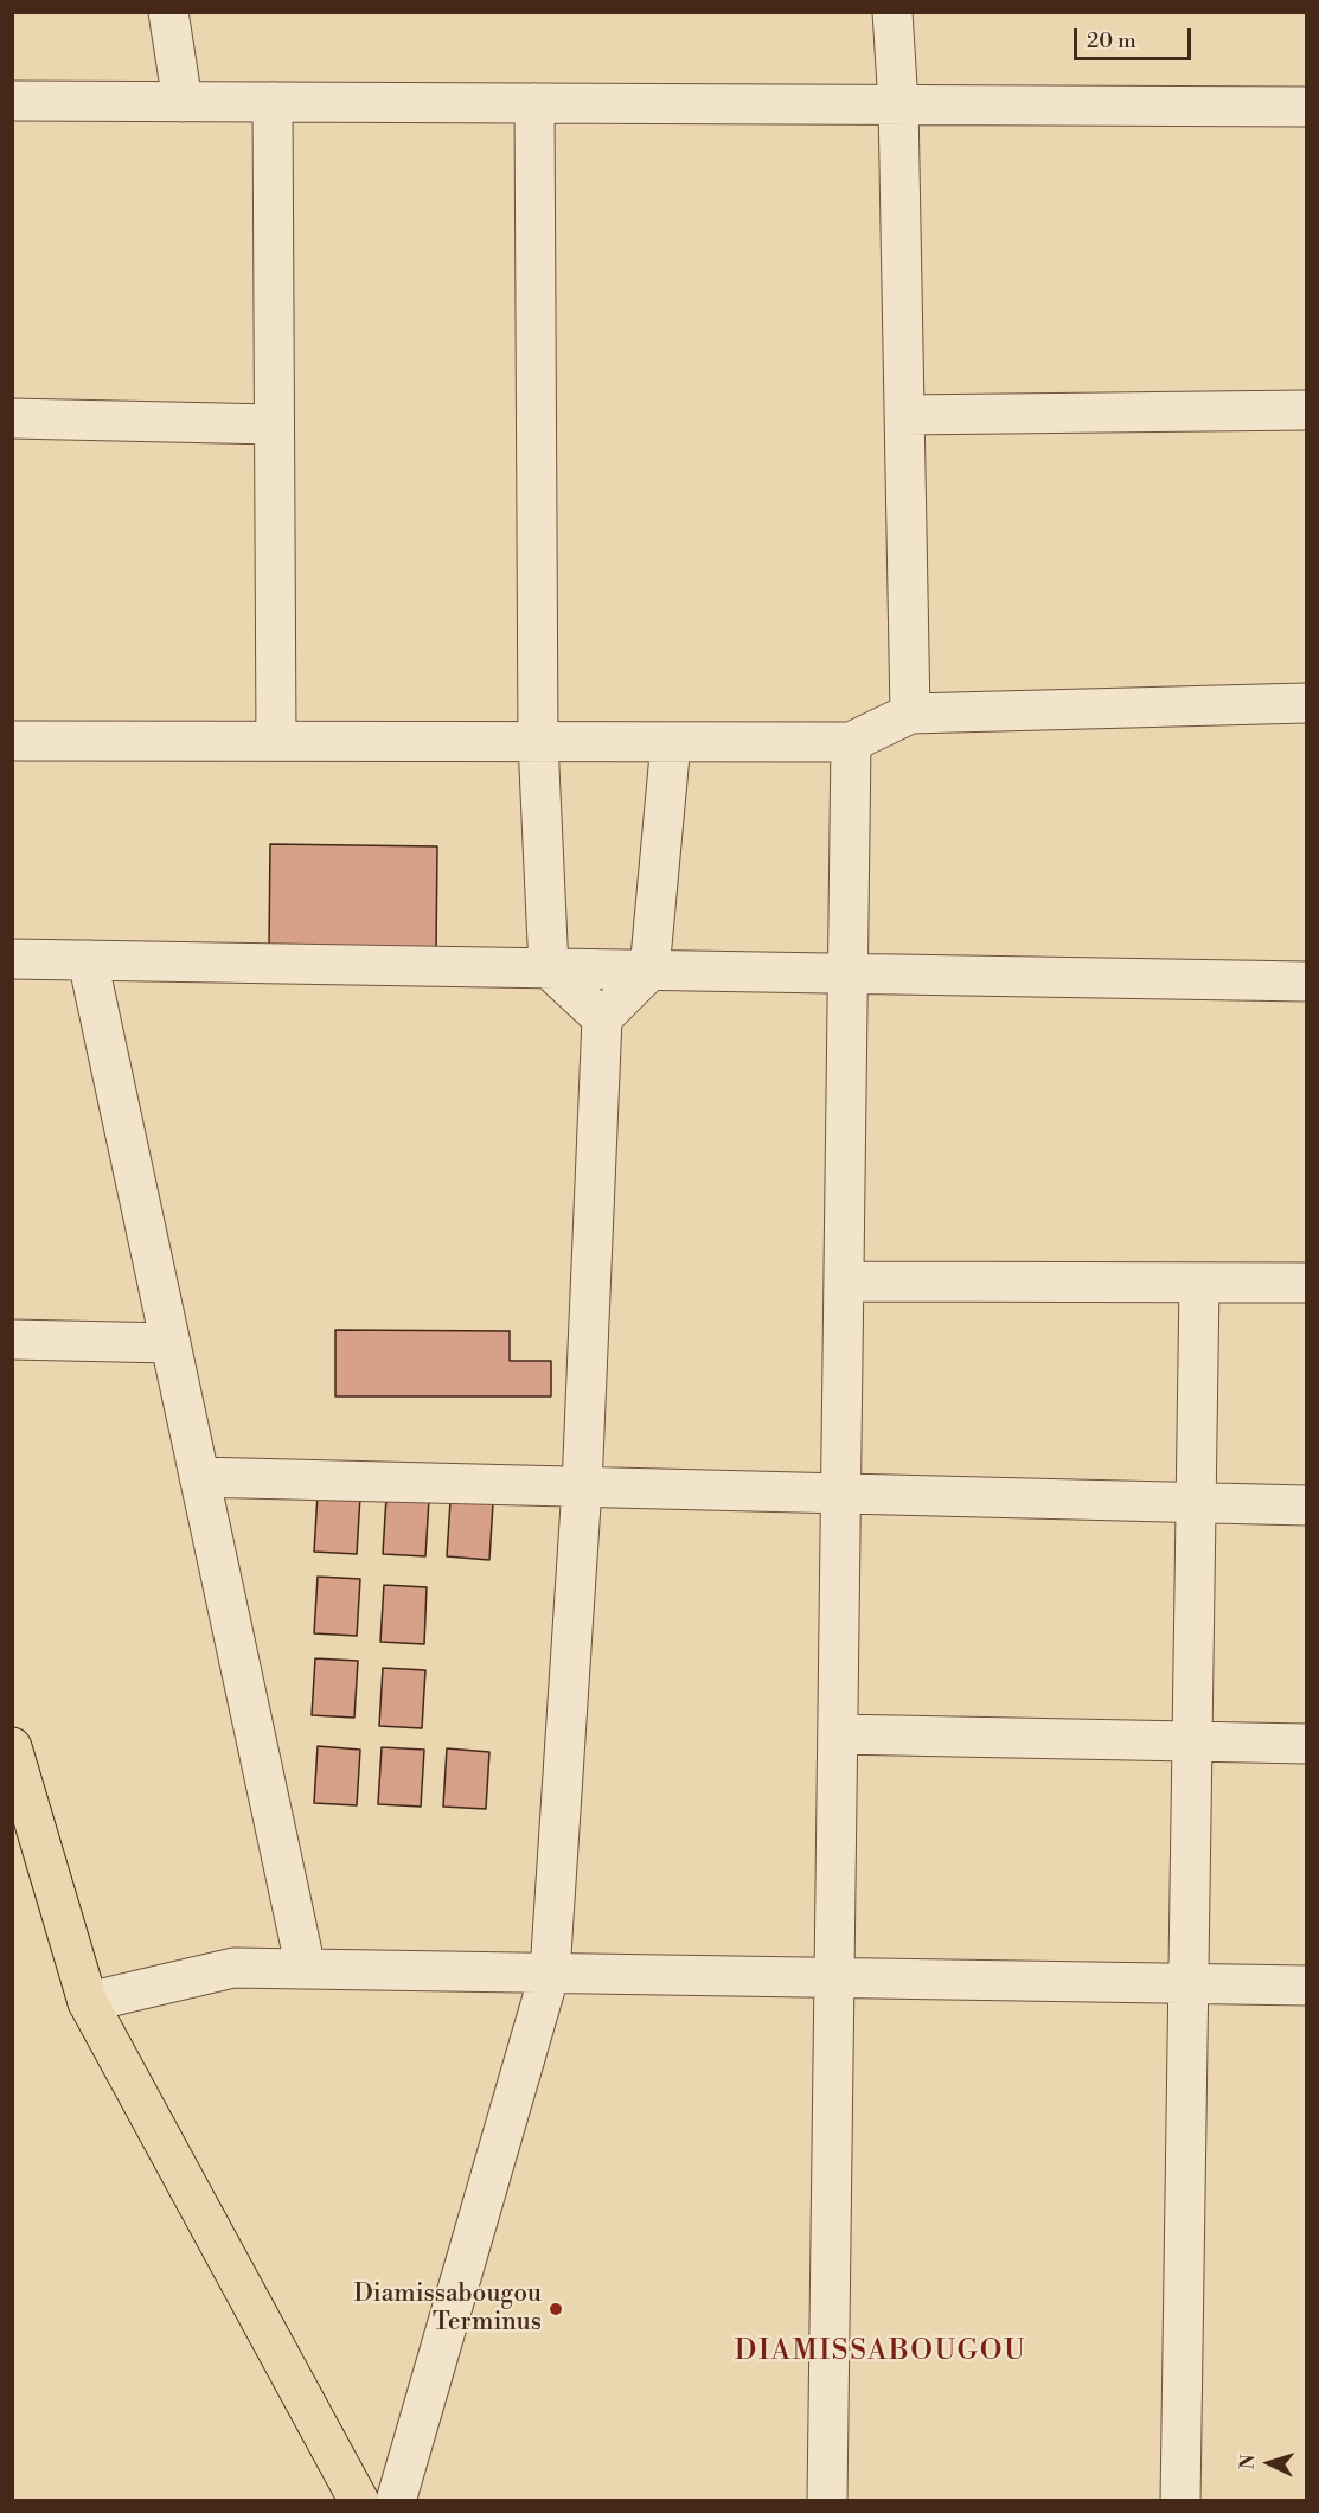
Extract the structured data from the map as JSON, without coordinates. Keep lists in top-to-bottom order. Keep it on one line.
{"districts":["DIAMISSABOUGOU"],"places":["Diamissabougou Terminus"],"scale_bar":"20 m","north":"left"}
